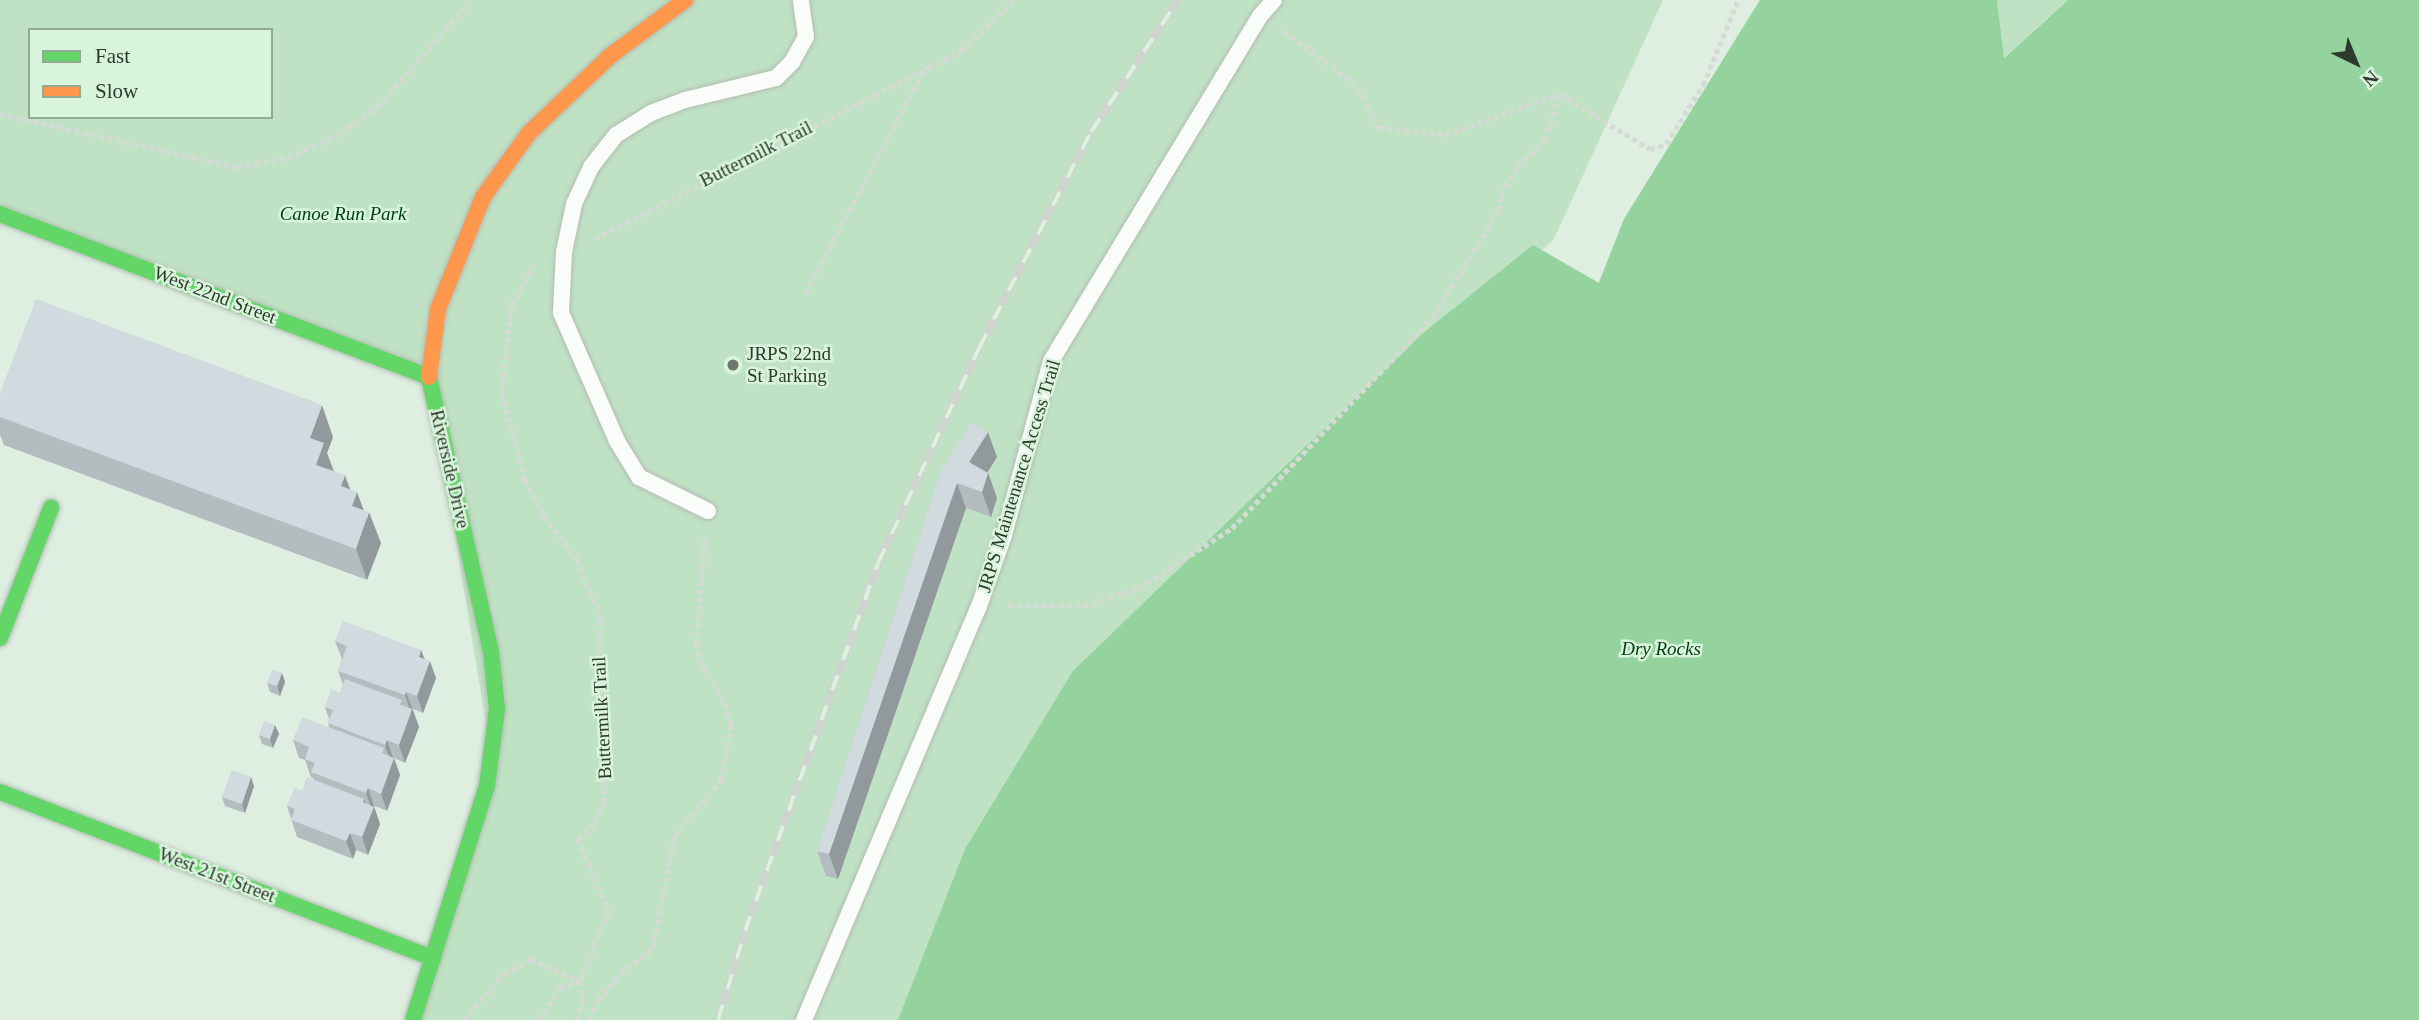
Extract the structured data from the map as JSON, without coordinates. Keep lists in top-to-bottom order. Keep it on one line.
{"streets":{"street":["West 22nd Street","Riverside Drive","West 21st Street"],"lane":["JRPS Maintenance Access Trail"],"path":["Buttermilk Trail"]},"crossings":[["West 22nd Street","Riverside Drive"],["Riverside Drive","West 21st Street"]],"parks":["Canoe Run Park","Dry Rocks"],"places":["JRPS 22nd St Parking"],"legend":["Fast","Slow"],"north":"bottom right"}
